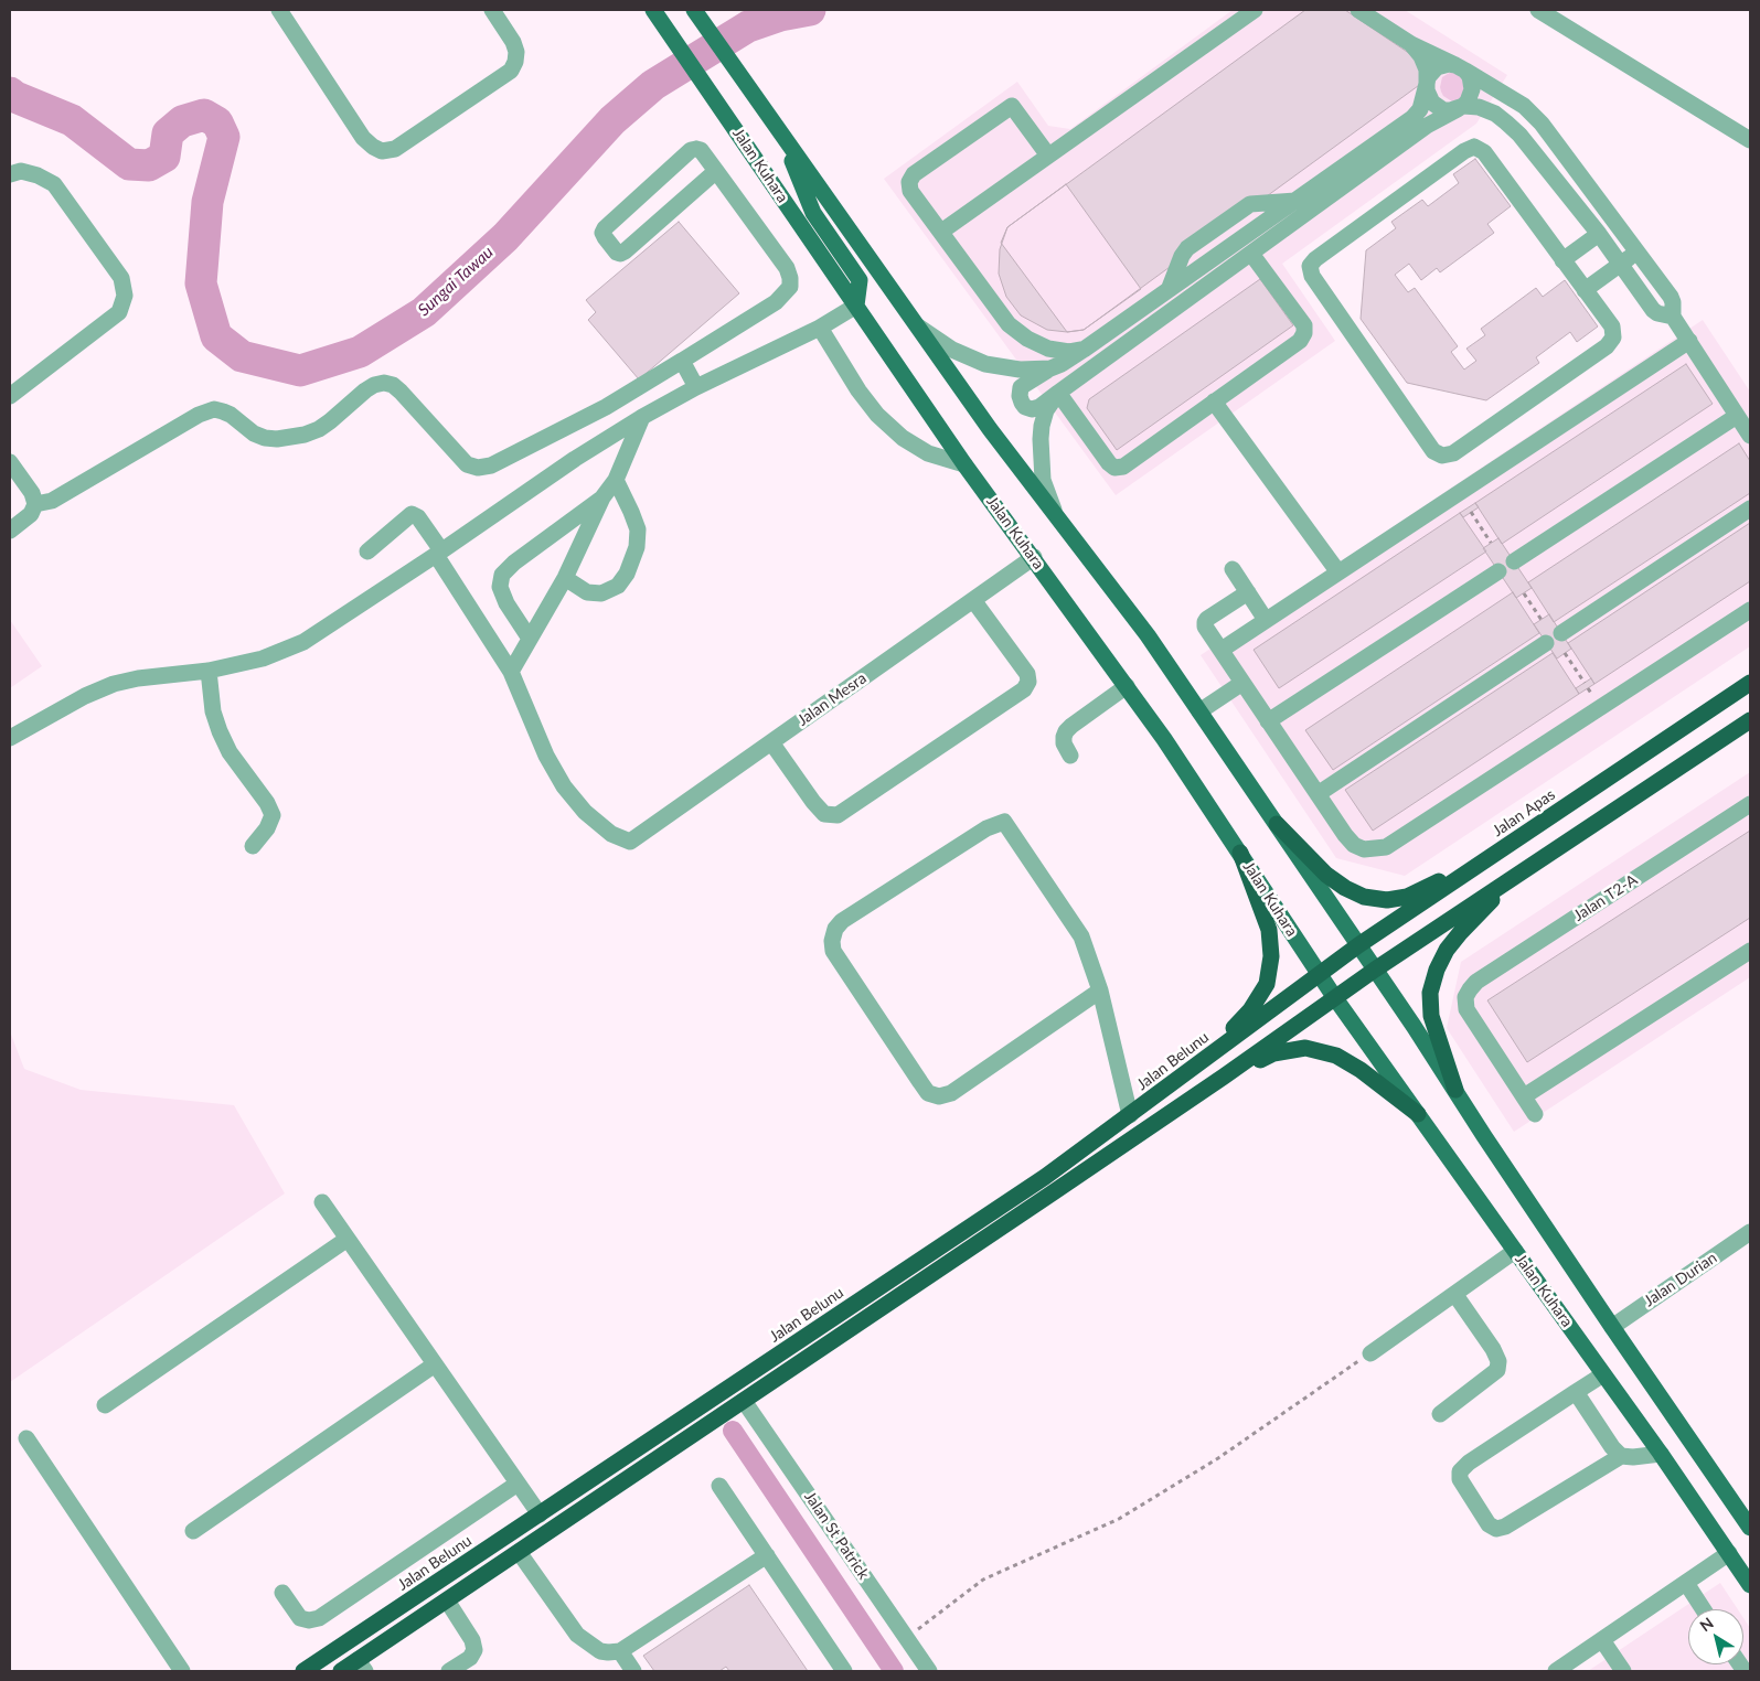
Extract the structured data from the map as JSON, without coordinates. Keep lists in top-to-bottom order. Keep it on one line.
{"streets":{"highway":["Jalan Apas","Jalan Belunu"],"main road":["Jalan Kuhara"],"street":["Jalan Mesra","Jalan T2-A","Jalan Durian","Jalan St Patrick"]},"crossings":[["Jalan Kuhara","Jalan Mesra"],["Jalan Kuhara","Jalan Apas"],["Jalan Kuhara","Jalan Belunu"],["Jalan Apas","Jalan Belunu"]],"water":["Sungai Tawau"],"north":"top left"}
